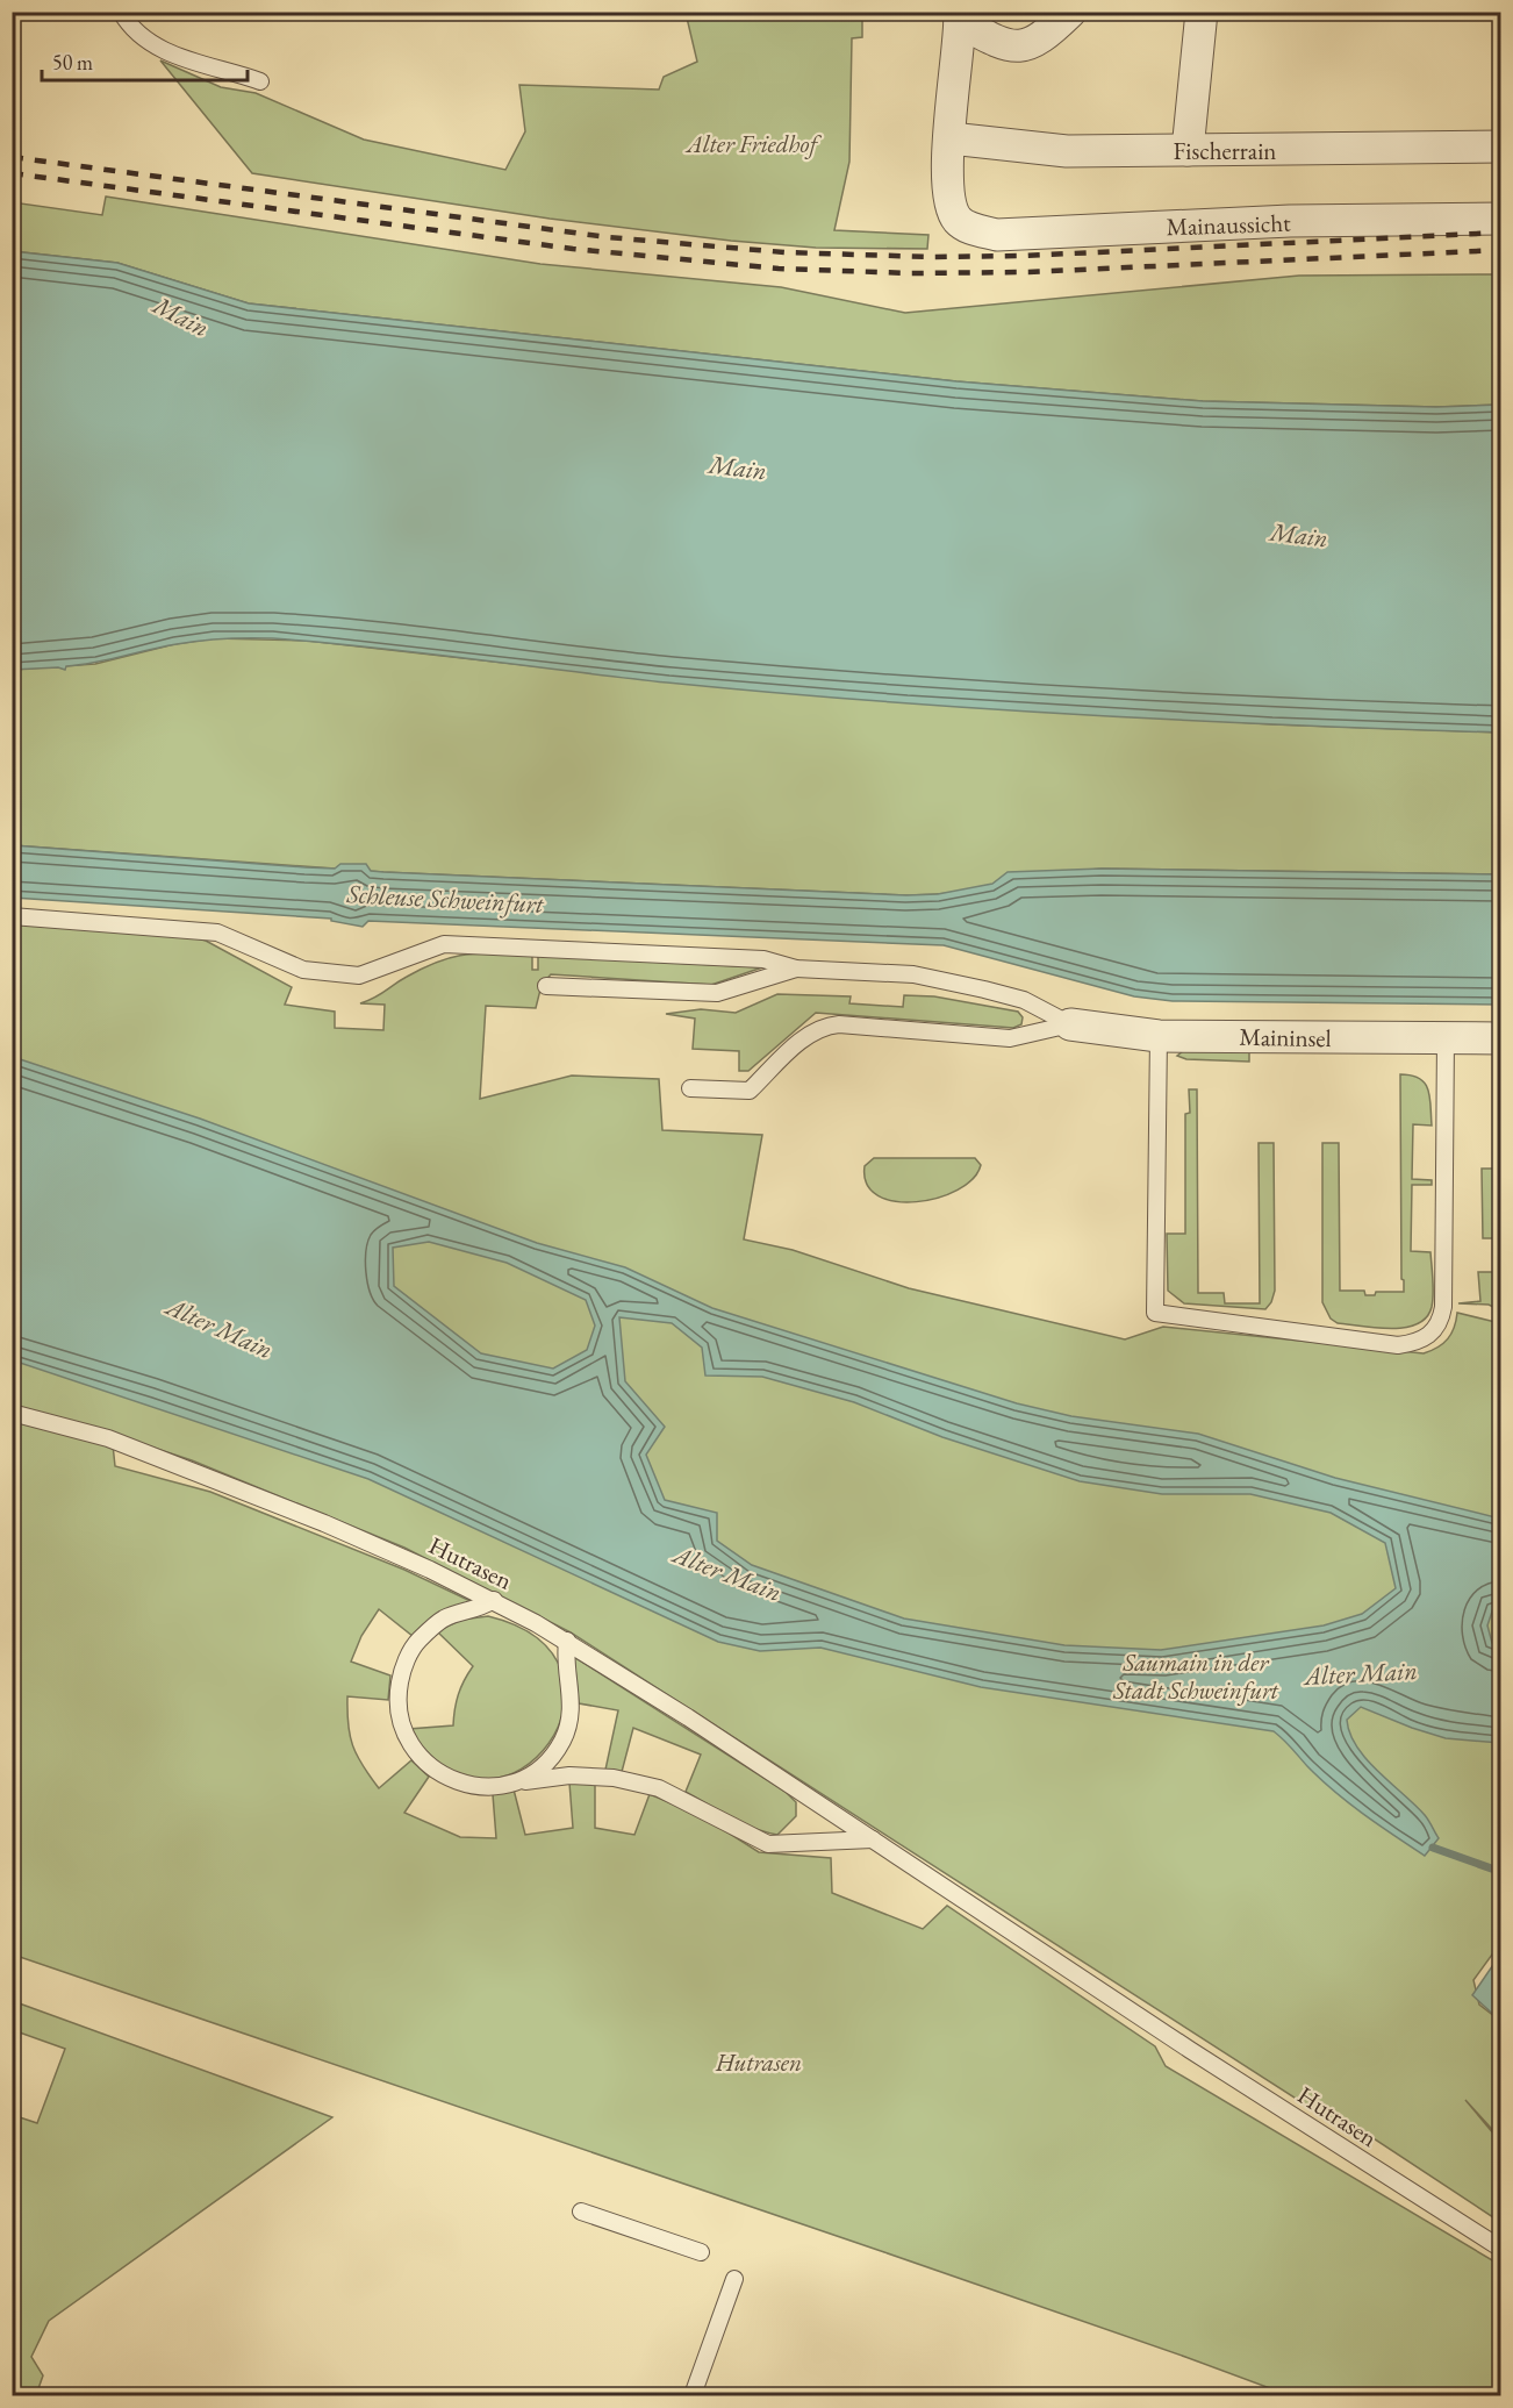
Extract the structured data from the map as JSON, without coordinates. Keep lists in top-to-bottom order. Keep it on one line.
{"streets":{"street":["Fischerrain","Mainaussicht","Maininsel"],"lane":["Hutrasen"]},"crossings":[["Fischerrain","Mainaussicht"]],"water":["Main","Schleuse Schweinfurt","Alter Main"],"parks":["Alter Friedhof","Saumain in der Stadt Schweinfurt","Hutrasen"],"scale_bar":"50 m"}
